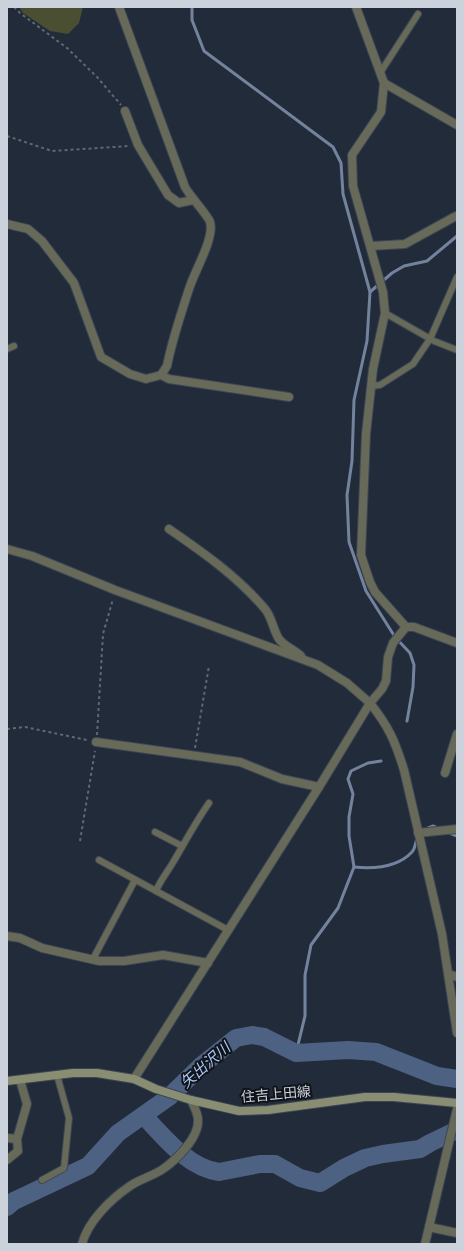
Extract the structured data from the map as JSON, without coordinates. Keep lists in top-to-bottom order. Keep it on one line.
{"streets":{"main road":["住吉上田線"]},"water":["矢出沢川"]}
